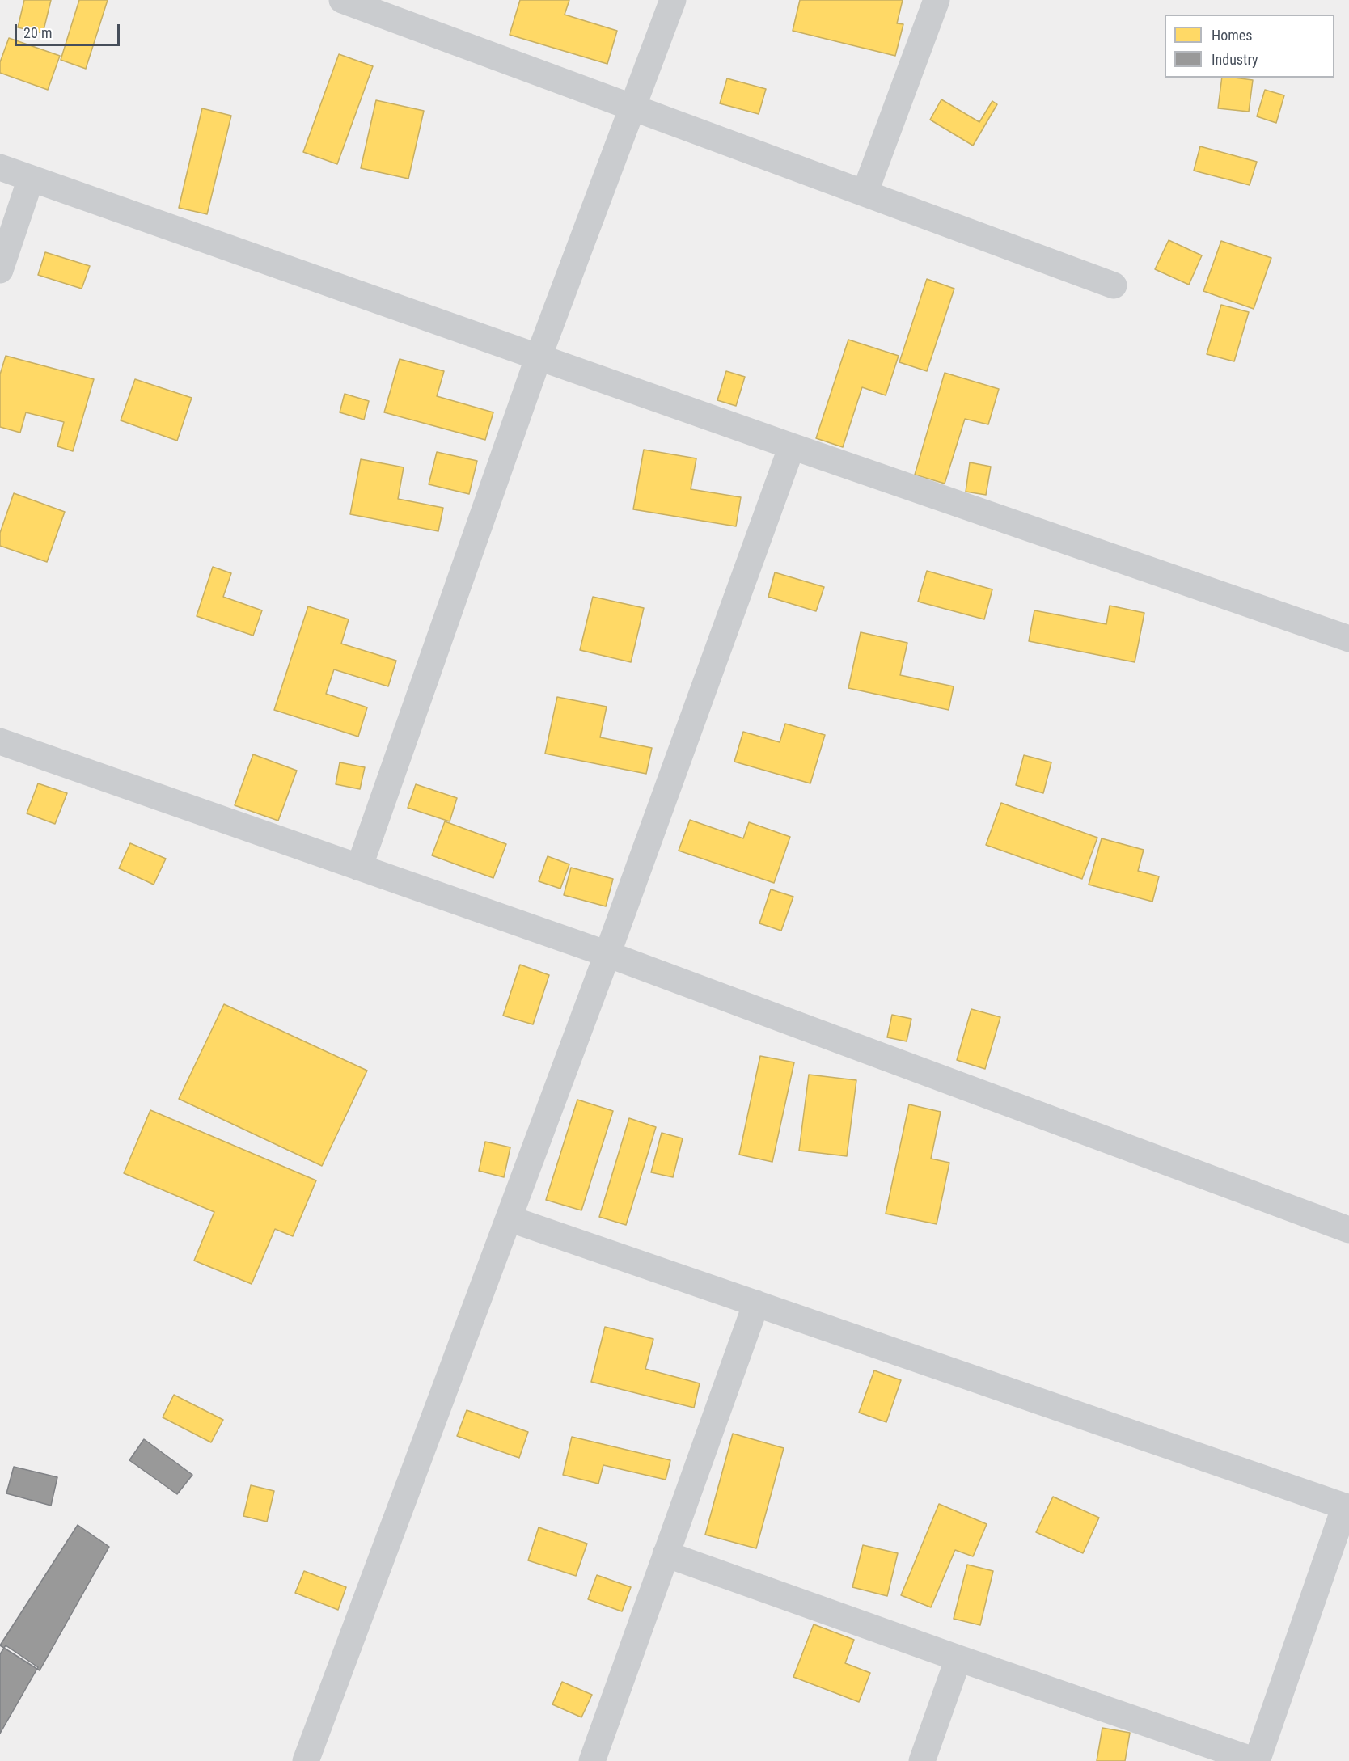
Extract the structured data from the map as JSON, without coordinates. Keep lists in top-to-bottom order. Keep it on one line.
{"legend":["Homes","Industry"],"scale_bar":"20 m"}
